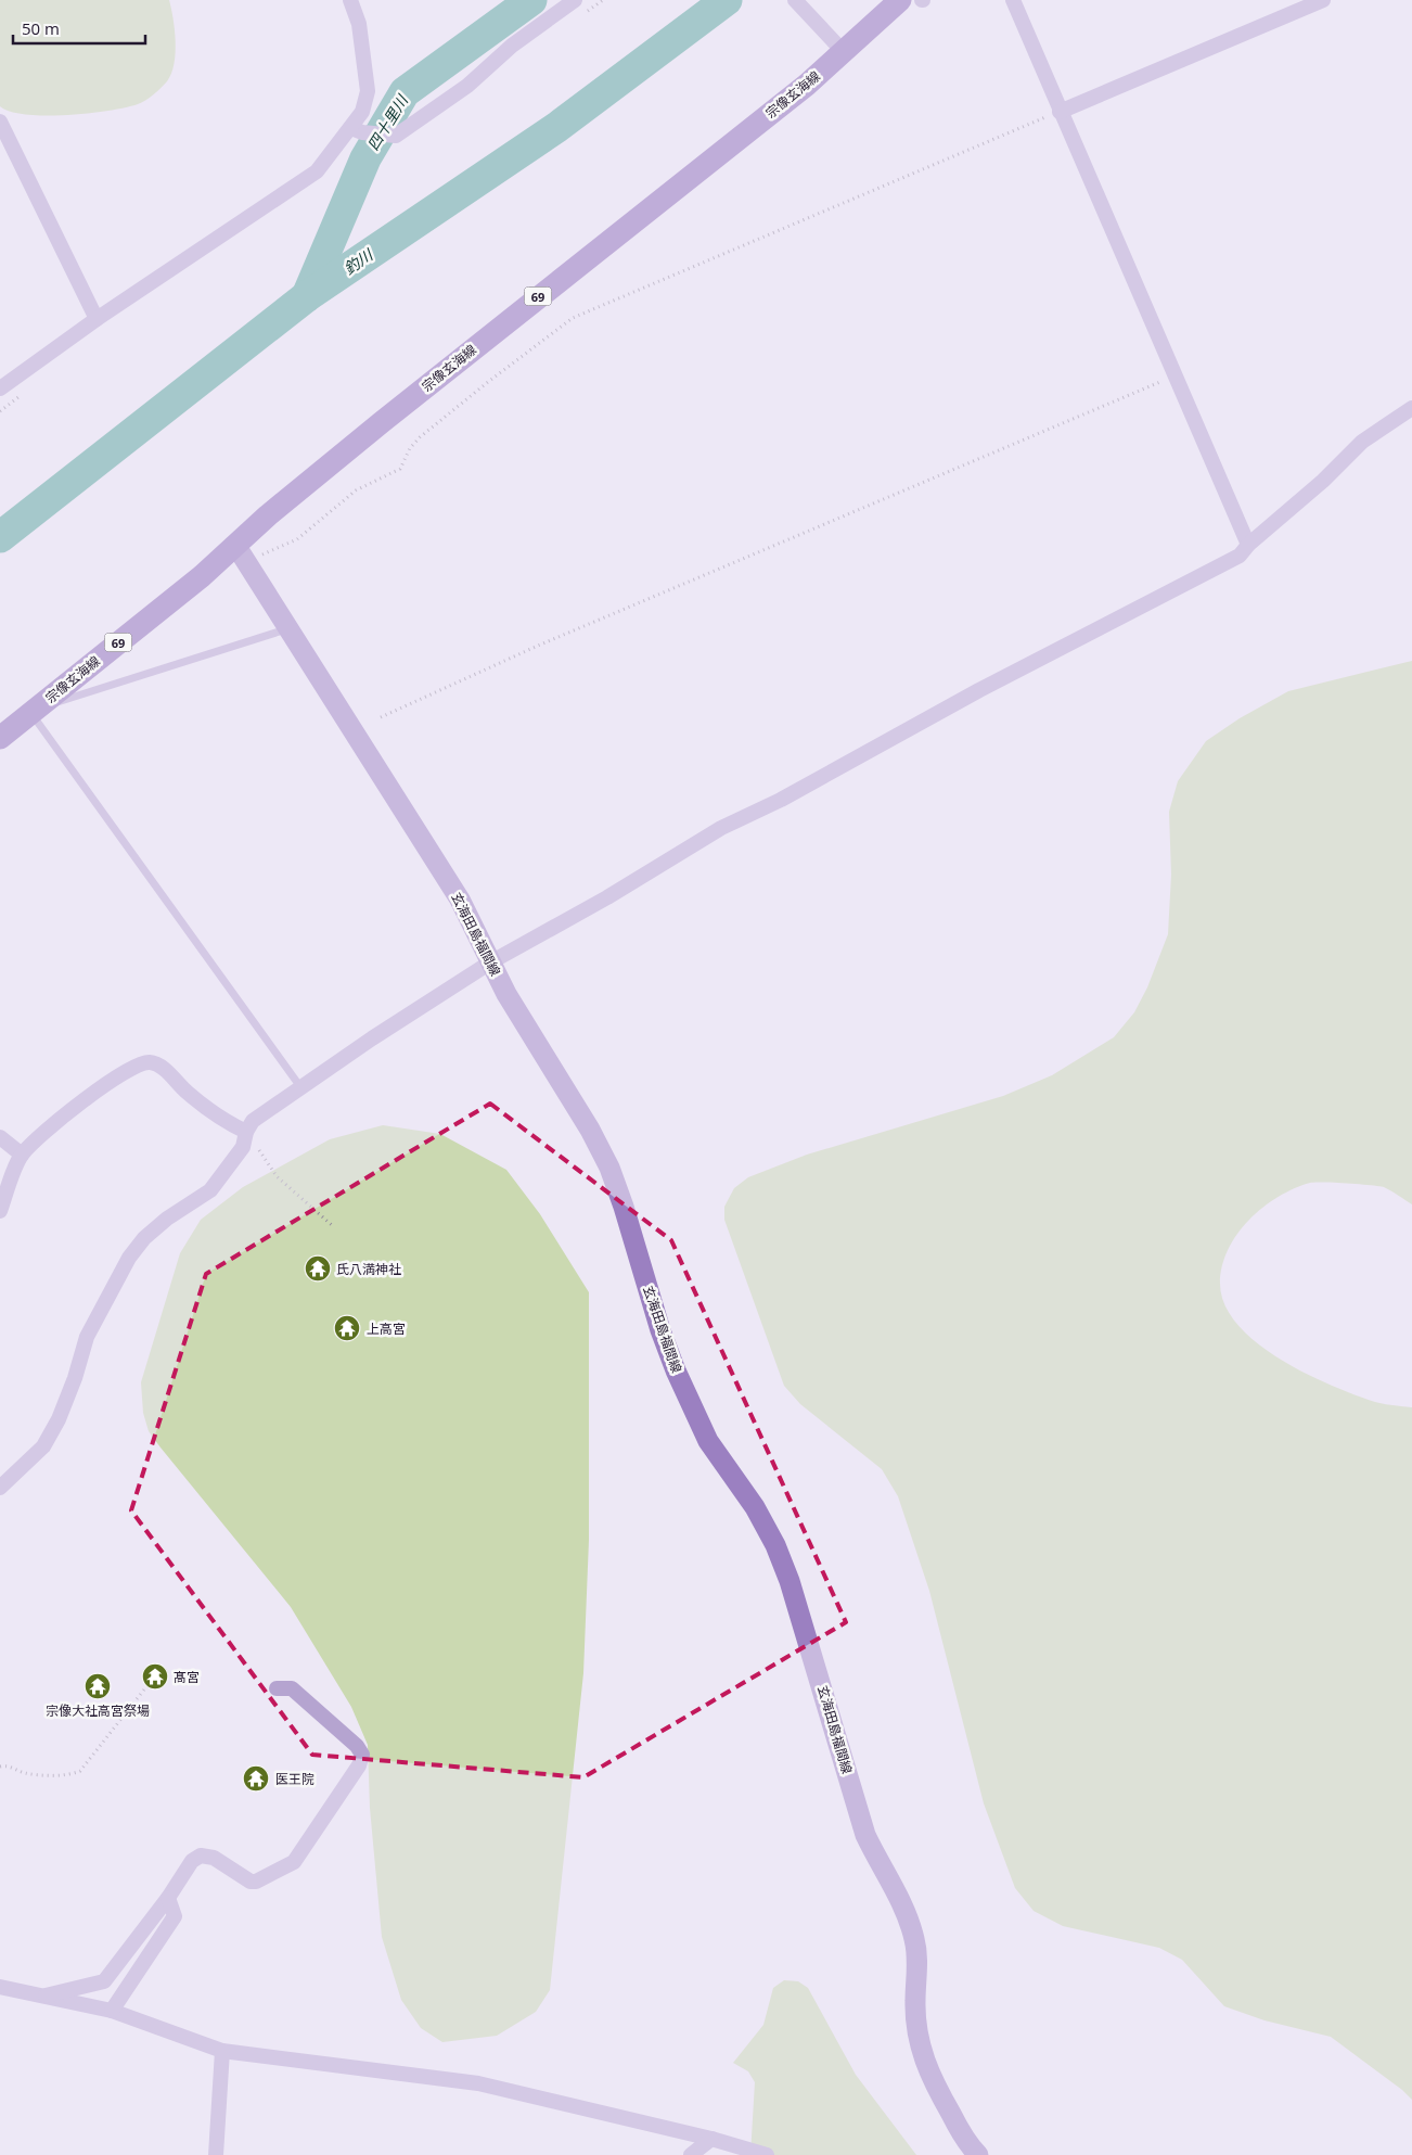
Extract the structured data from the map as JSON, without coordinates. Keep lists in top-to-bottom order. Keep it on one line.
{"streets":{"main road":["宗像玄海線","69","玄海田島福間線"]},"crossings":[["宗像玄海線","玄海田島福間線"]],"water":["四十里川","釣川"],"places":{"temple":["氏八満神社","上高宮","髙宮","宗像大社高宮祭場","医王院"]},"scale_bar":"50 m"}
